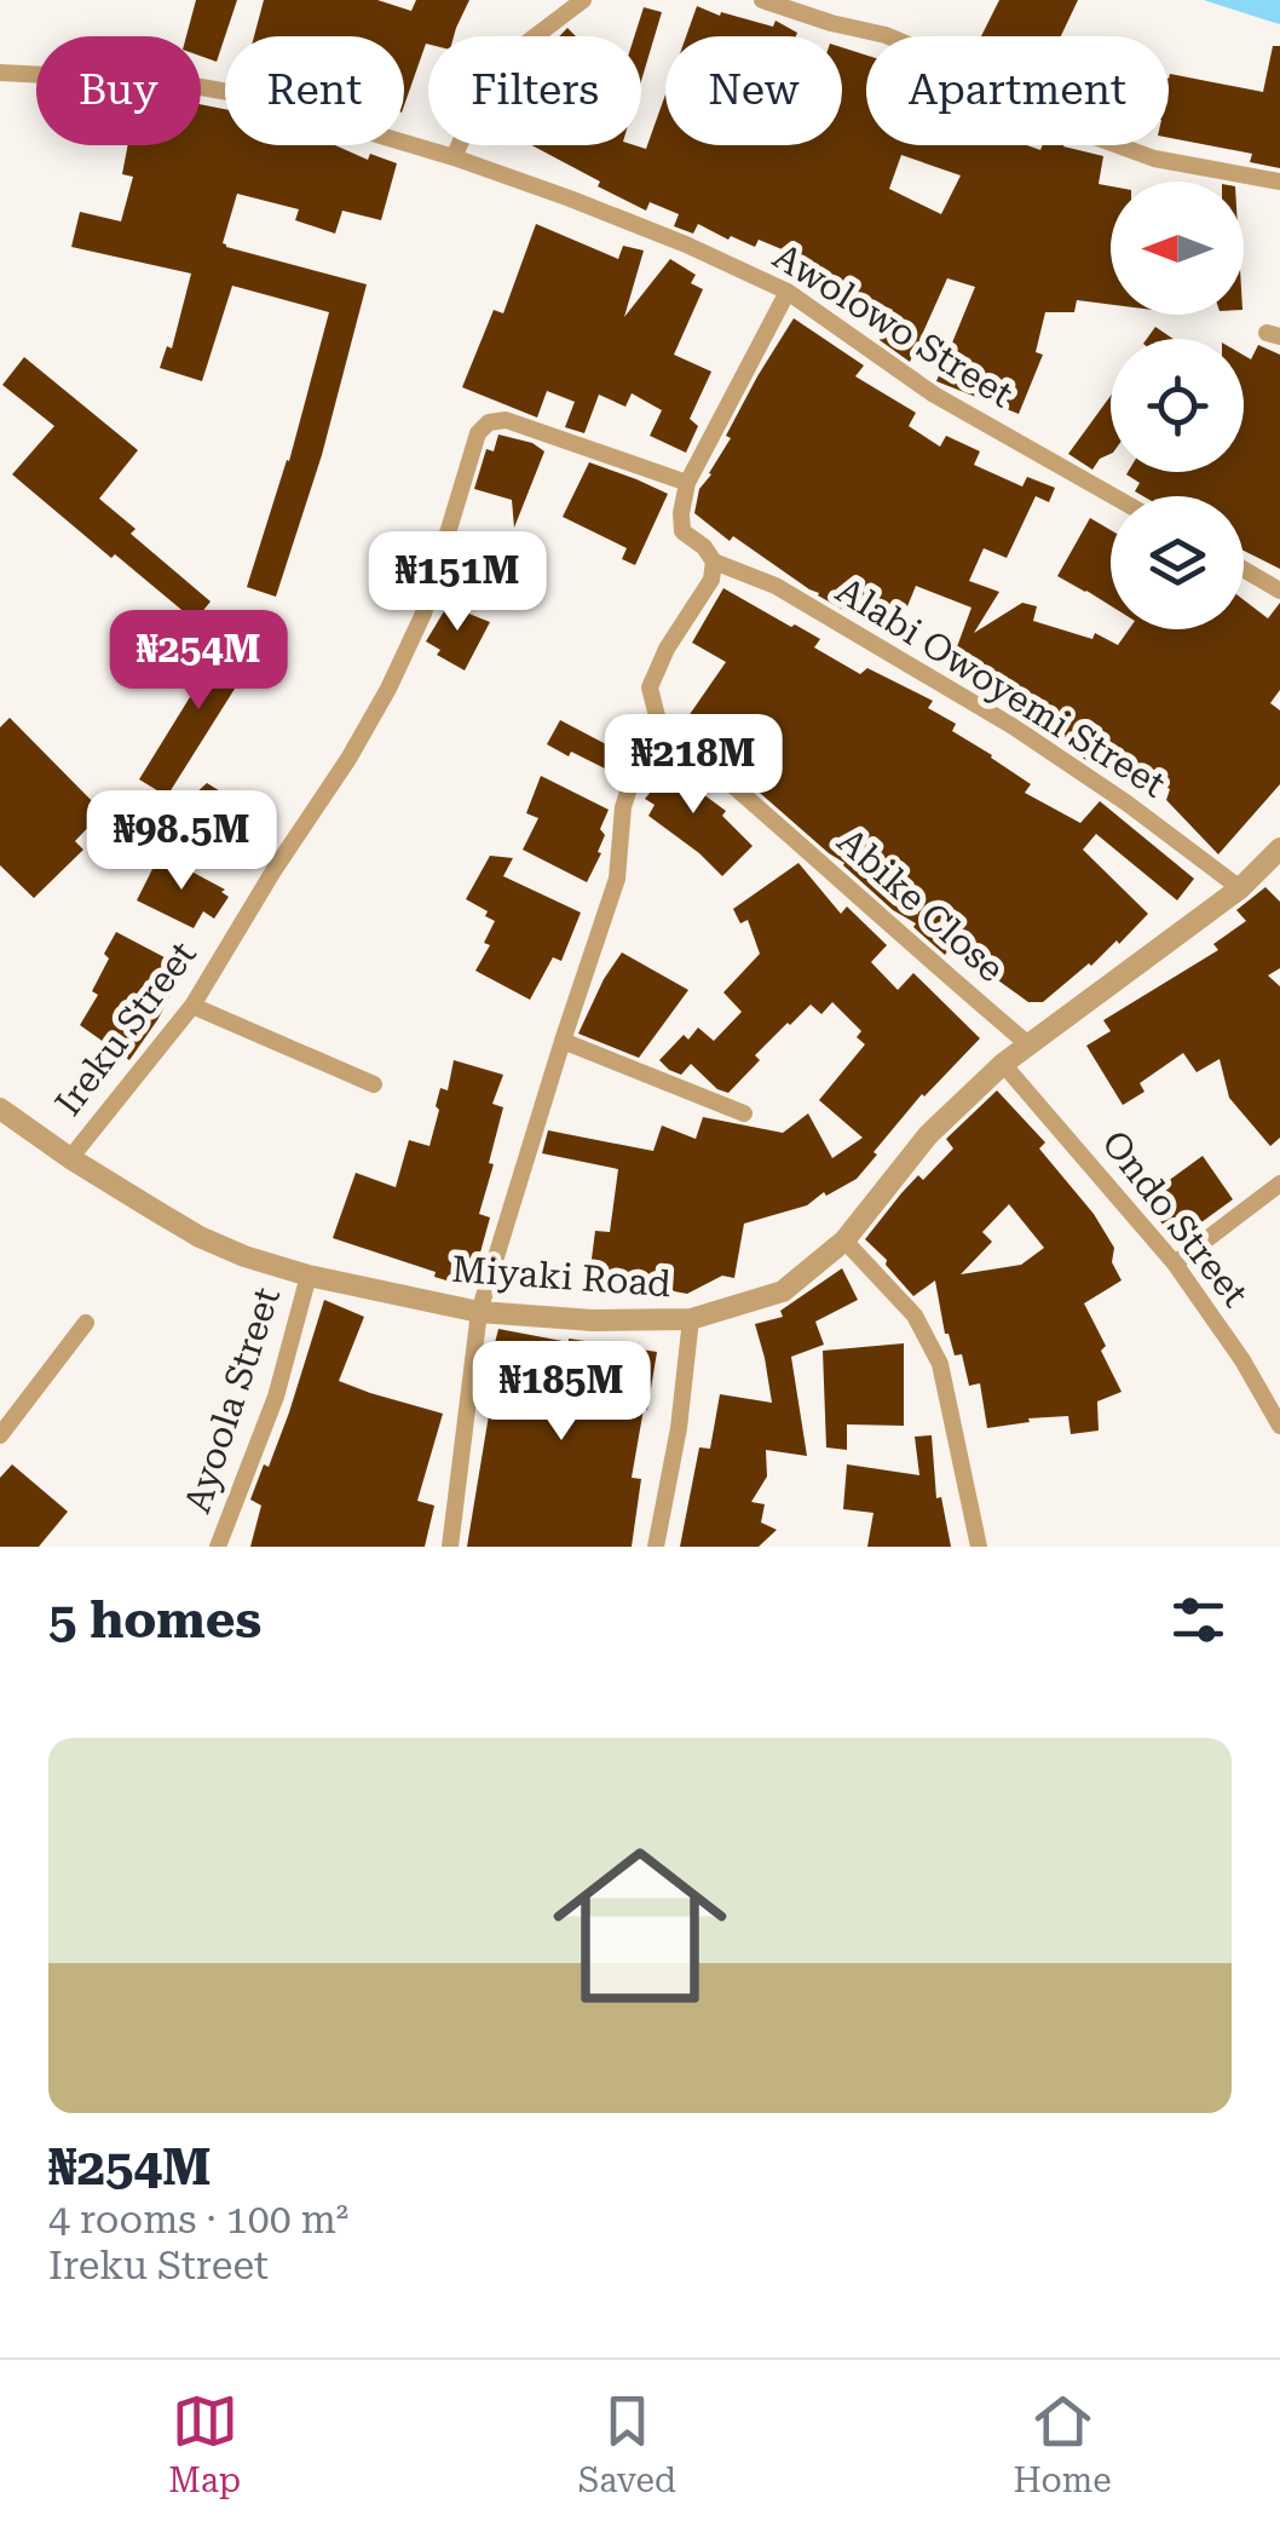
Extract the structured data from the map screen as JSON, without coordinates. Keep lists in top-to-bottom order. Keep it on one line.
{"streets":{"street":["Awolowo Street","Alabi Owoyemi Street","Abike Close","Ireku Street","Ondo Street","Miyaki Road","Ayoola Street"]},"crossings":[["Alabi Owoyemi Street","Miyaki Road"],["Abike Close","Miyaki Road"],["Ireku Street","Miyaki Road"],["Ondo Street","Miyaki Road"],["Miyaki Road","Ayoola Street"]],"north":"left","page":{"chip":["Buy","Rent","Filters","New","Apartment"],"price":["₦151M","₦254M","₦218M","₦98.5M","₦185M"],"heading":"5 homes","list":[{"name":"₦254M","note":"4 rooms · 100 m² · Ireku Street"}],"tabs":["Map","Saved","Home"]}}
